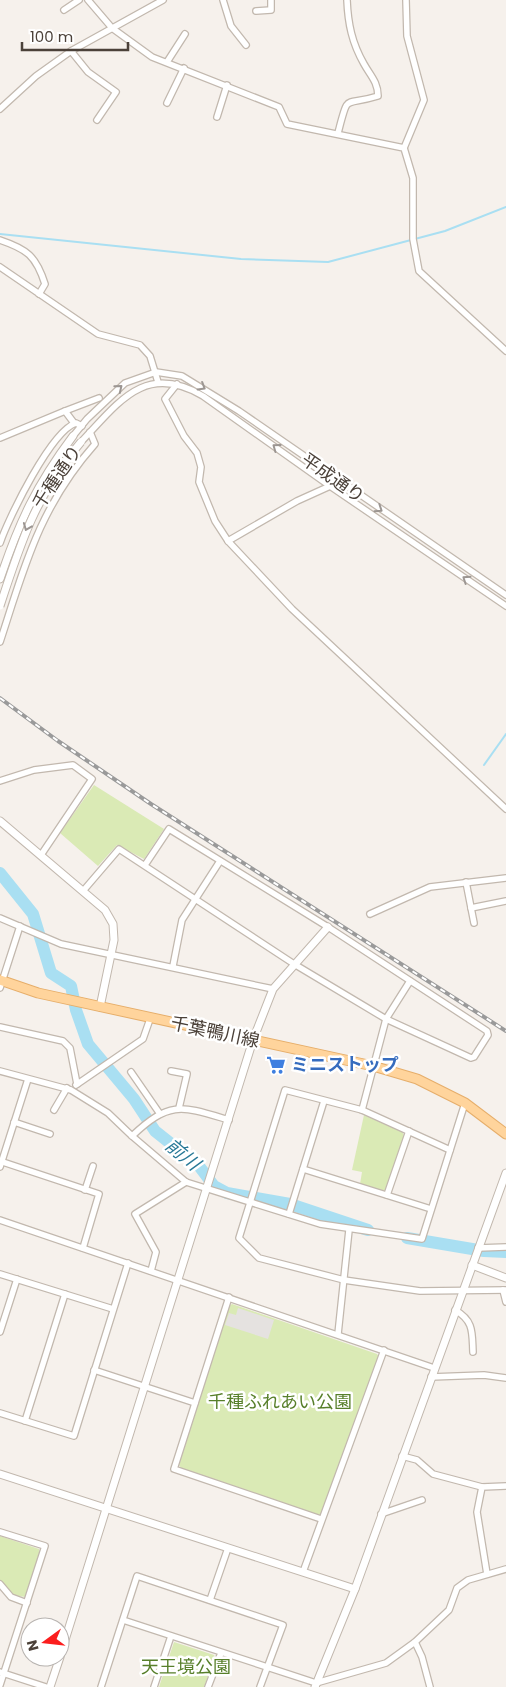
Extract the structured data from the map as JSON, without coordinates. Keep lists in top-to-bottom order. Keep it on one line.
{"streets":{"main road":["千葉鴨川線"],"street":["千種通り","平成通り"]},"crossings":[["千種通り","平成通り"]],"water":["前川"],"parks":["千種ふれあい公園","天王境公園"],"places":{"supermarket":["ミニストップ"]},"scale_bar":"100 m","north":"left"}
